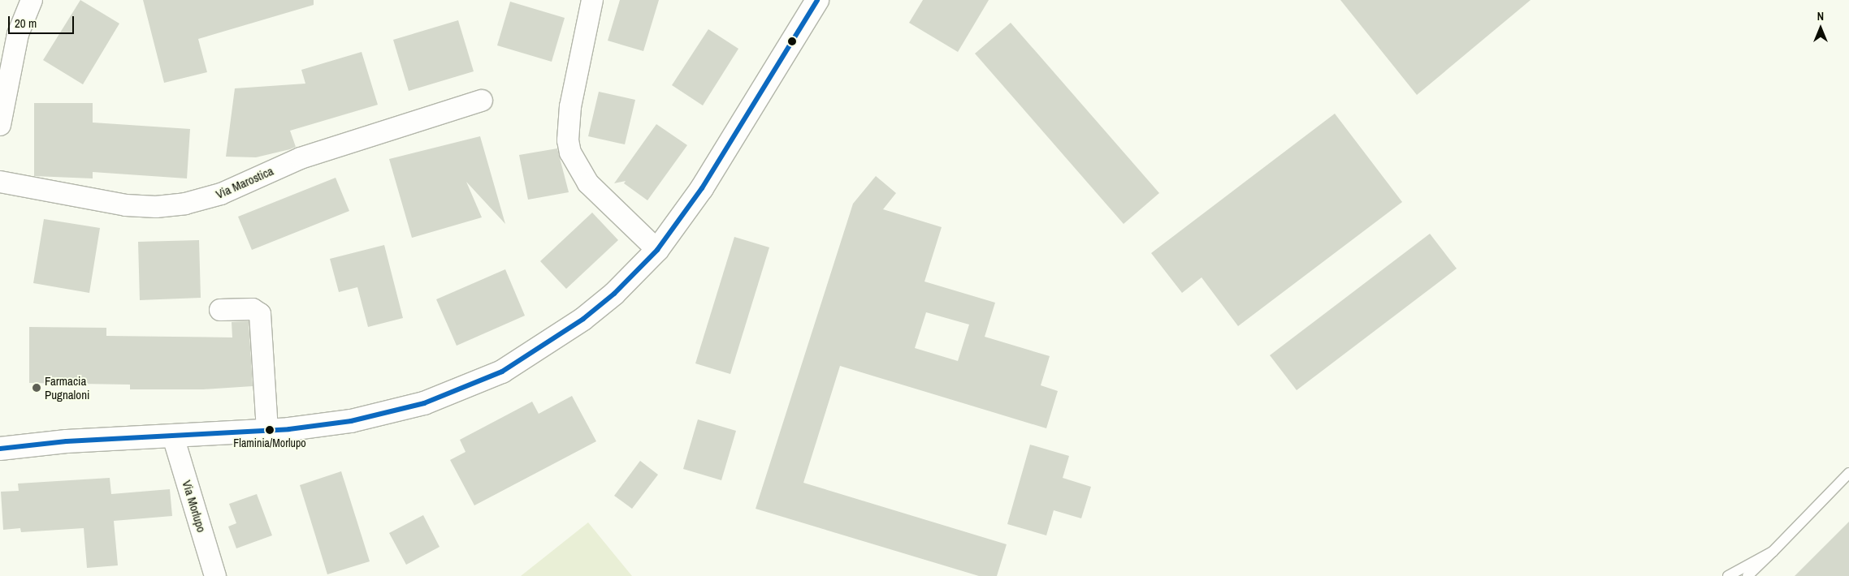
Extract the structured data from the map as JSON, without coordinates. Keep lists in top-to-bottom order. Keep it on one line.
{"streets":{"street":["Via Marostica","Via Morlupo"]},"places":["Farmacia Pugnaloni","Flaminia/Morlupo"],"scale_bar":"20 m","north":"top"}
